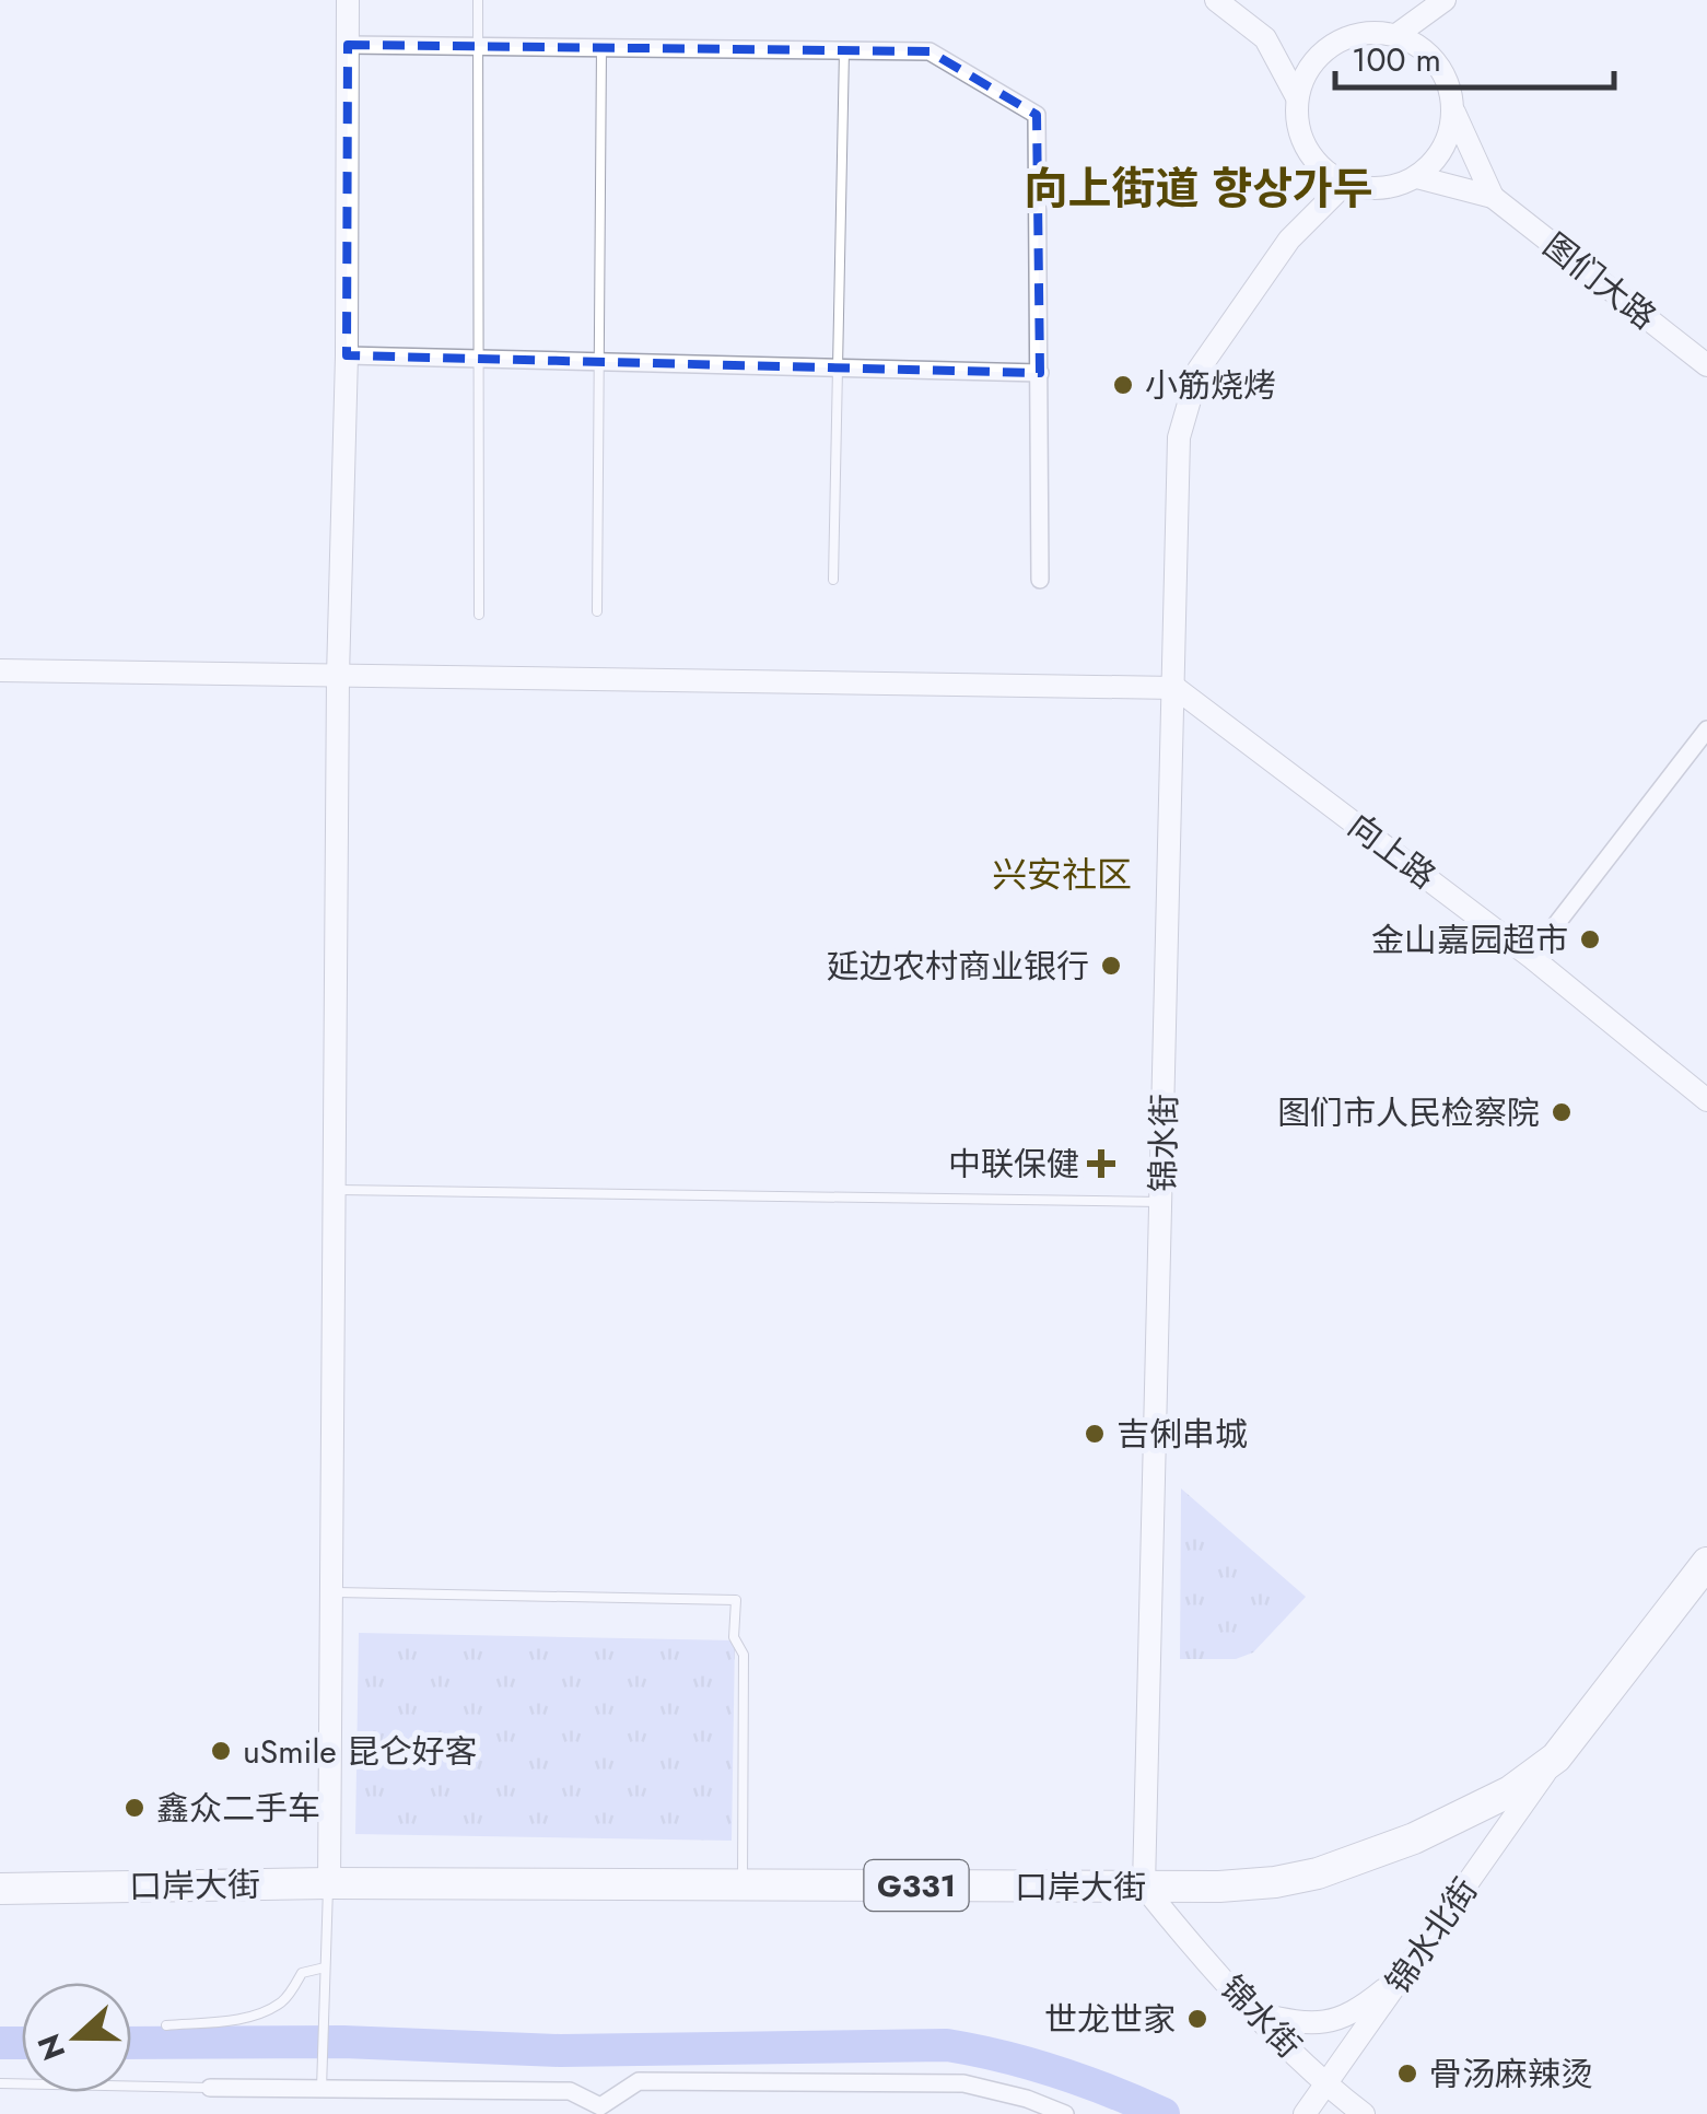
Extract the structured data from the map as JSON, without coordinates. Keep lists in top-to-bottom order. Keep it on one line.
{"streets":{"highway":["口岸大街","G331"],"street":["图们大路","向上路","锦水街","锦水北街"]},"crossings":[["向上路","锦水街"],["锦水街","口岸大街"],["锦水街","锦水北街"],["口岸大街","锦水北街"]],"districts":["向上街道 향상가두","兴安社区"],"places":{"other":["小筋烧烤","金山嘉园超市","延边农村商业银行","图们市人民检察院","吉俐串城","uSmile 昆仑好客","鑫众二手车","世龙世家","骨汤麻辣烫"],"health":["中联保健"]},"scale_bar":"100 m","north":"left"}
